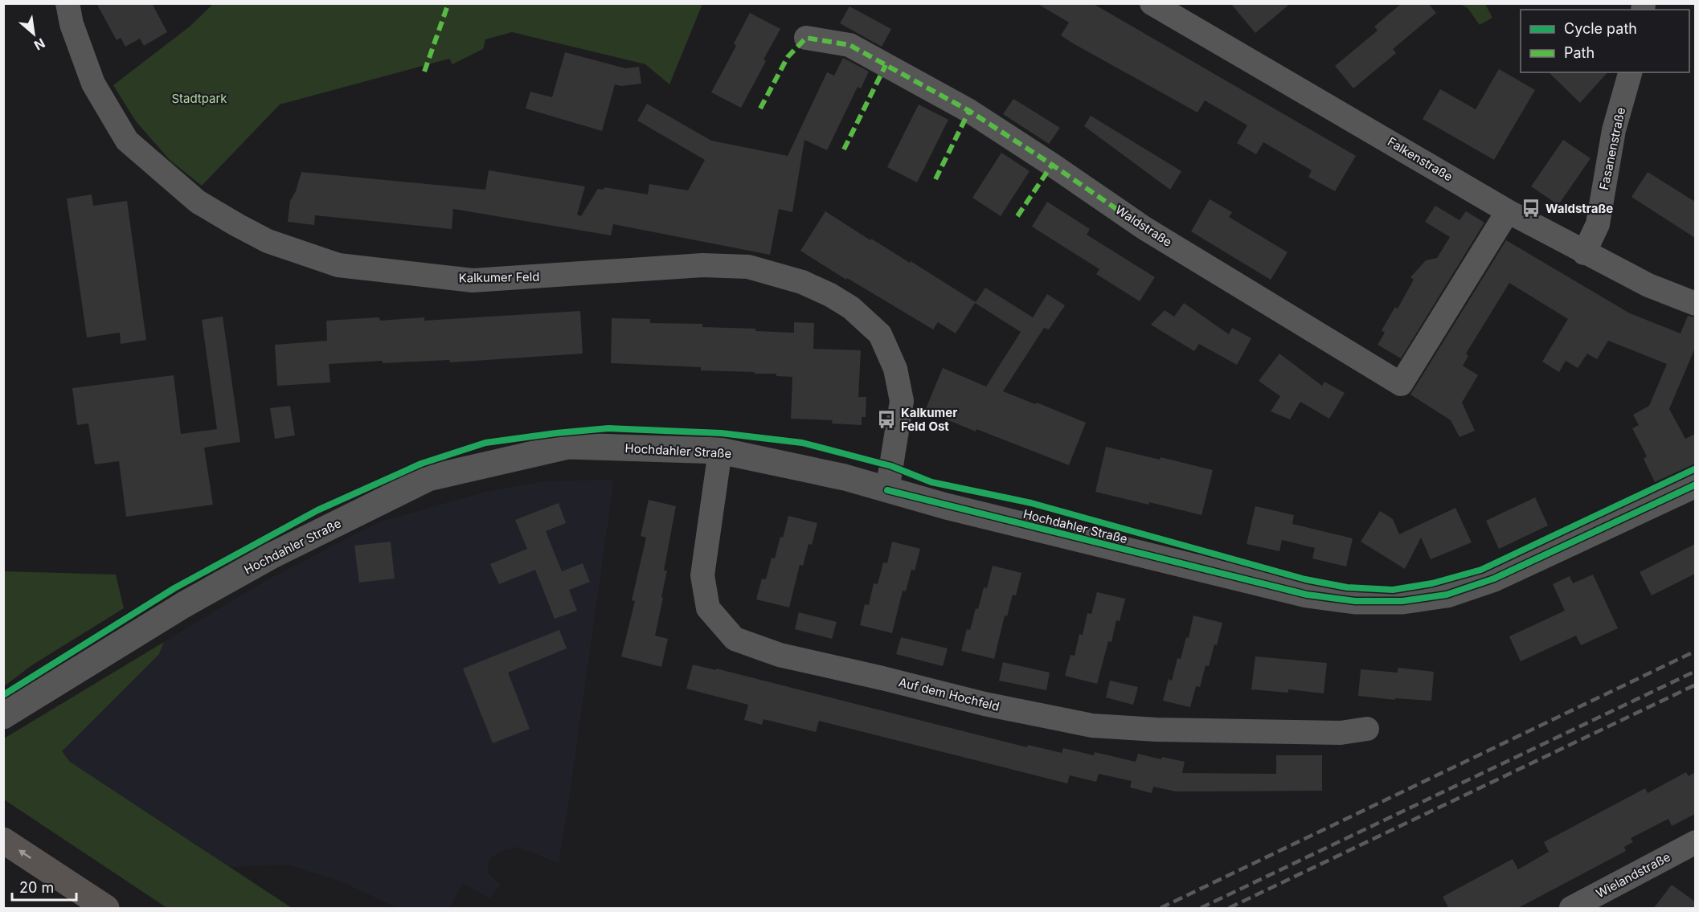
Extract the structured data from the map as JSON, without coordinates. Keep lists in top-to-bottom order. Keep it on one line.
{"streets":{"main road":["Hochdahler Straße"],"street":["Fasanenstraße","Falkenstraße","Waldstraße","Kalkumer Feld","Auf dem Hochfeld","Wielandstraße"]},"crossings":[["Fasanenstraße","Falkenstraße"],["Falkenstraße","Waldstraße"],["Kalkumer Feld","Hochdahler Straße"],["Hochdahler Straße","Auf dem Hochfeld"]],"parks":["Stadtpark"],"places":{"bus stop":["Waldstraße","Kalkumer Feld Ost"]},"legend":["Cycle path","Path"],"scale_bar":"20 m","north":"bottom right"}
